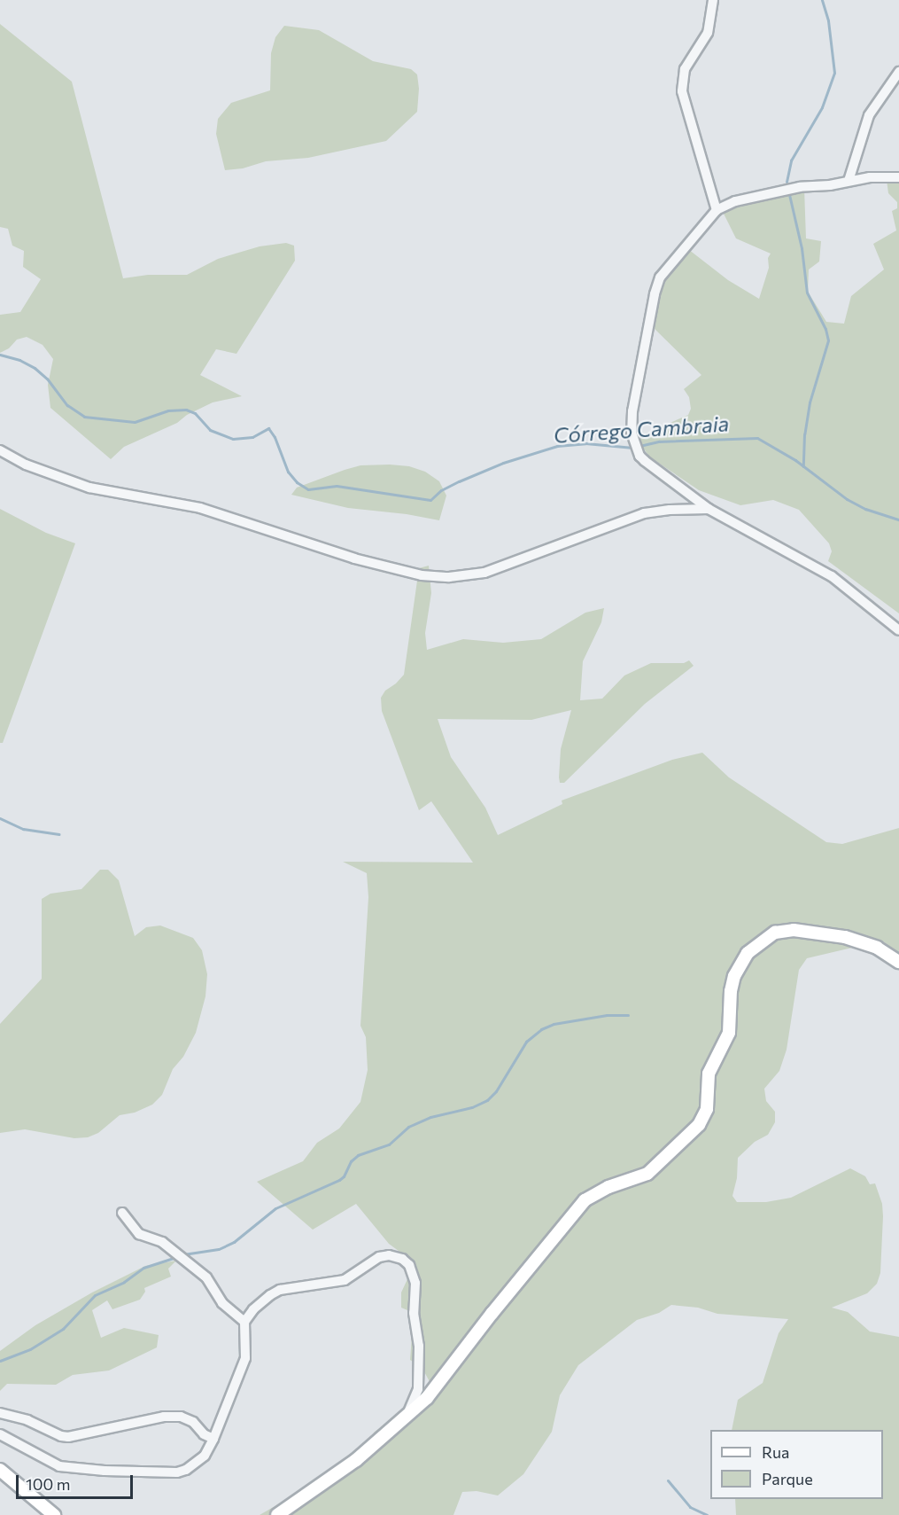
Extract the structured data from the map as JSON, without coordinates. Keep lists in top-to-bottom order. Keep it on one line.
{"water":["Córrego Cambraia"],"legend":["Rua","Parque"],"scale_bar":"100 m"}
